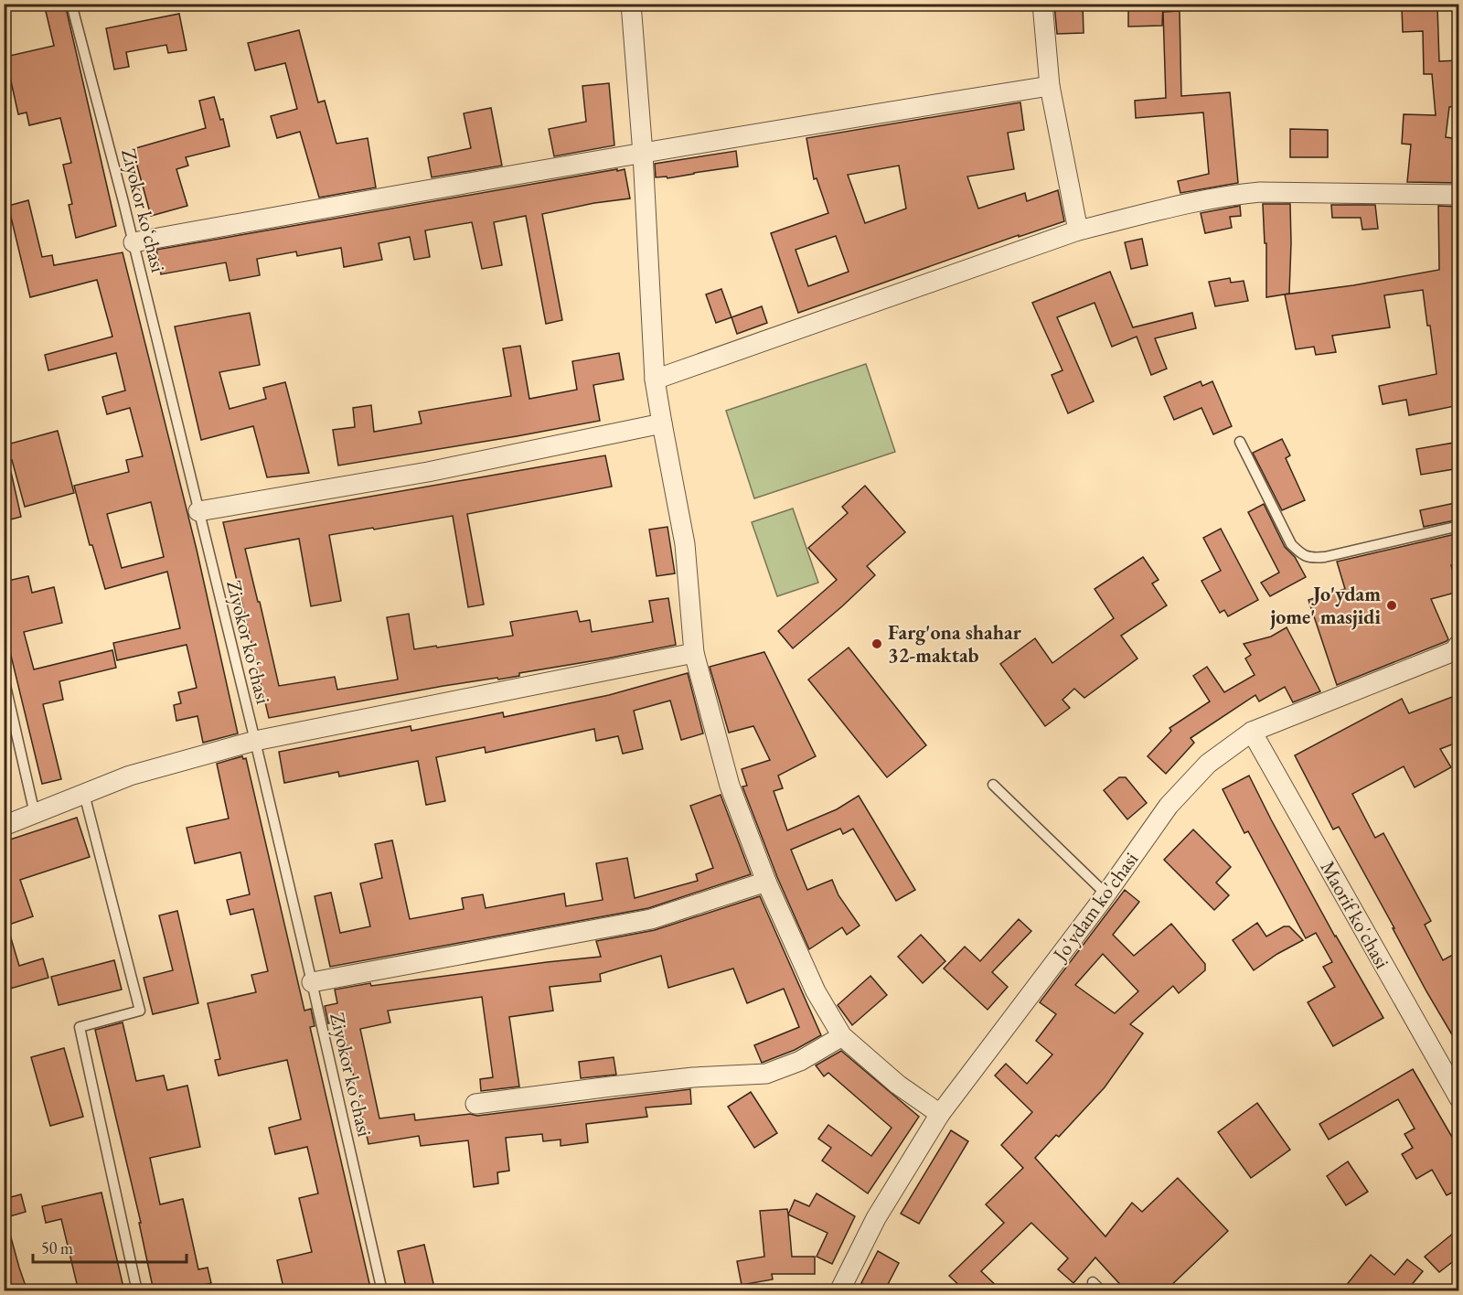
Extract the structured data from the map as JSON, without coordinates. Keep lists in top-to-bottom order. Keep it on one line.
{"streets":{"street":["Jo'ydam ko'chasi","Maorif ko'chasi"],"lane":["Ziyokor koʻchasi"]},"crossings":[["Jo'ydam ko'chasi","Maorif ko'chasi"]],"places":["Jo'ydam jome' masjidi","Farg'ona shahar 32-maktab"],"scale_bar":"50 m"}
